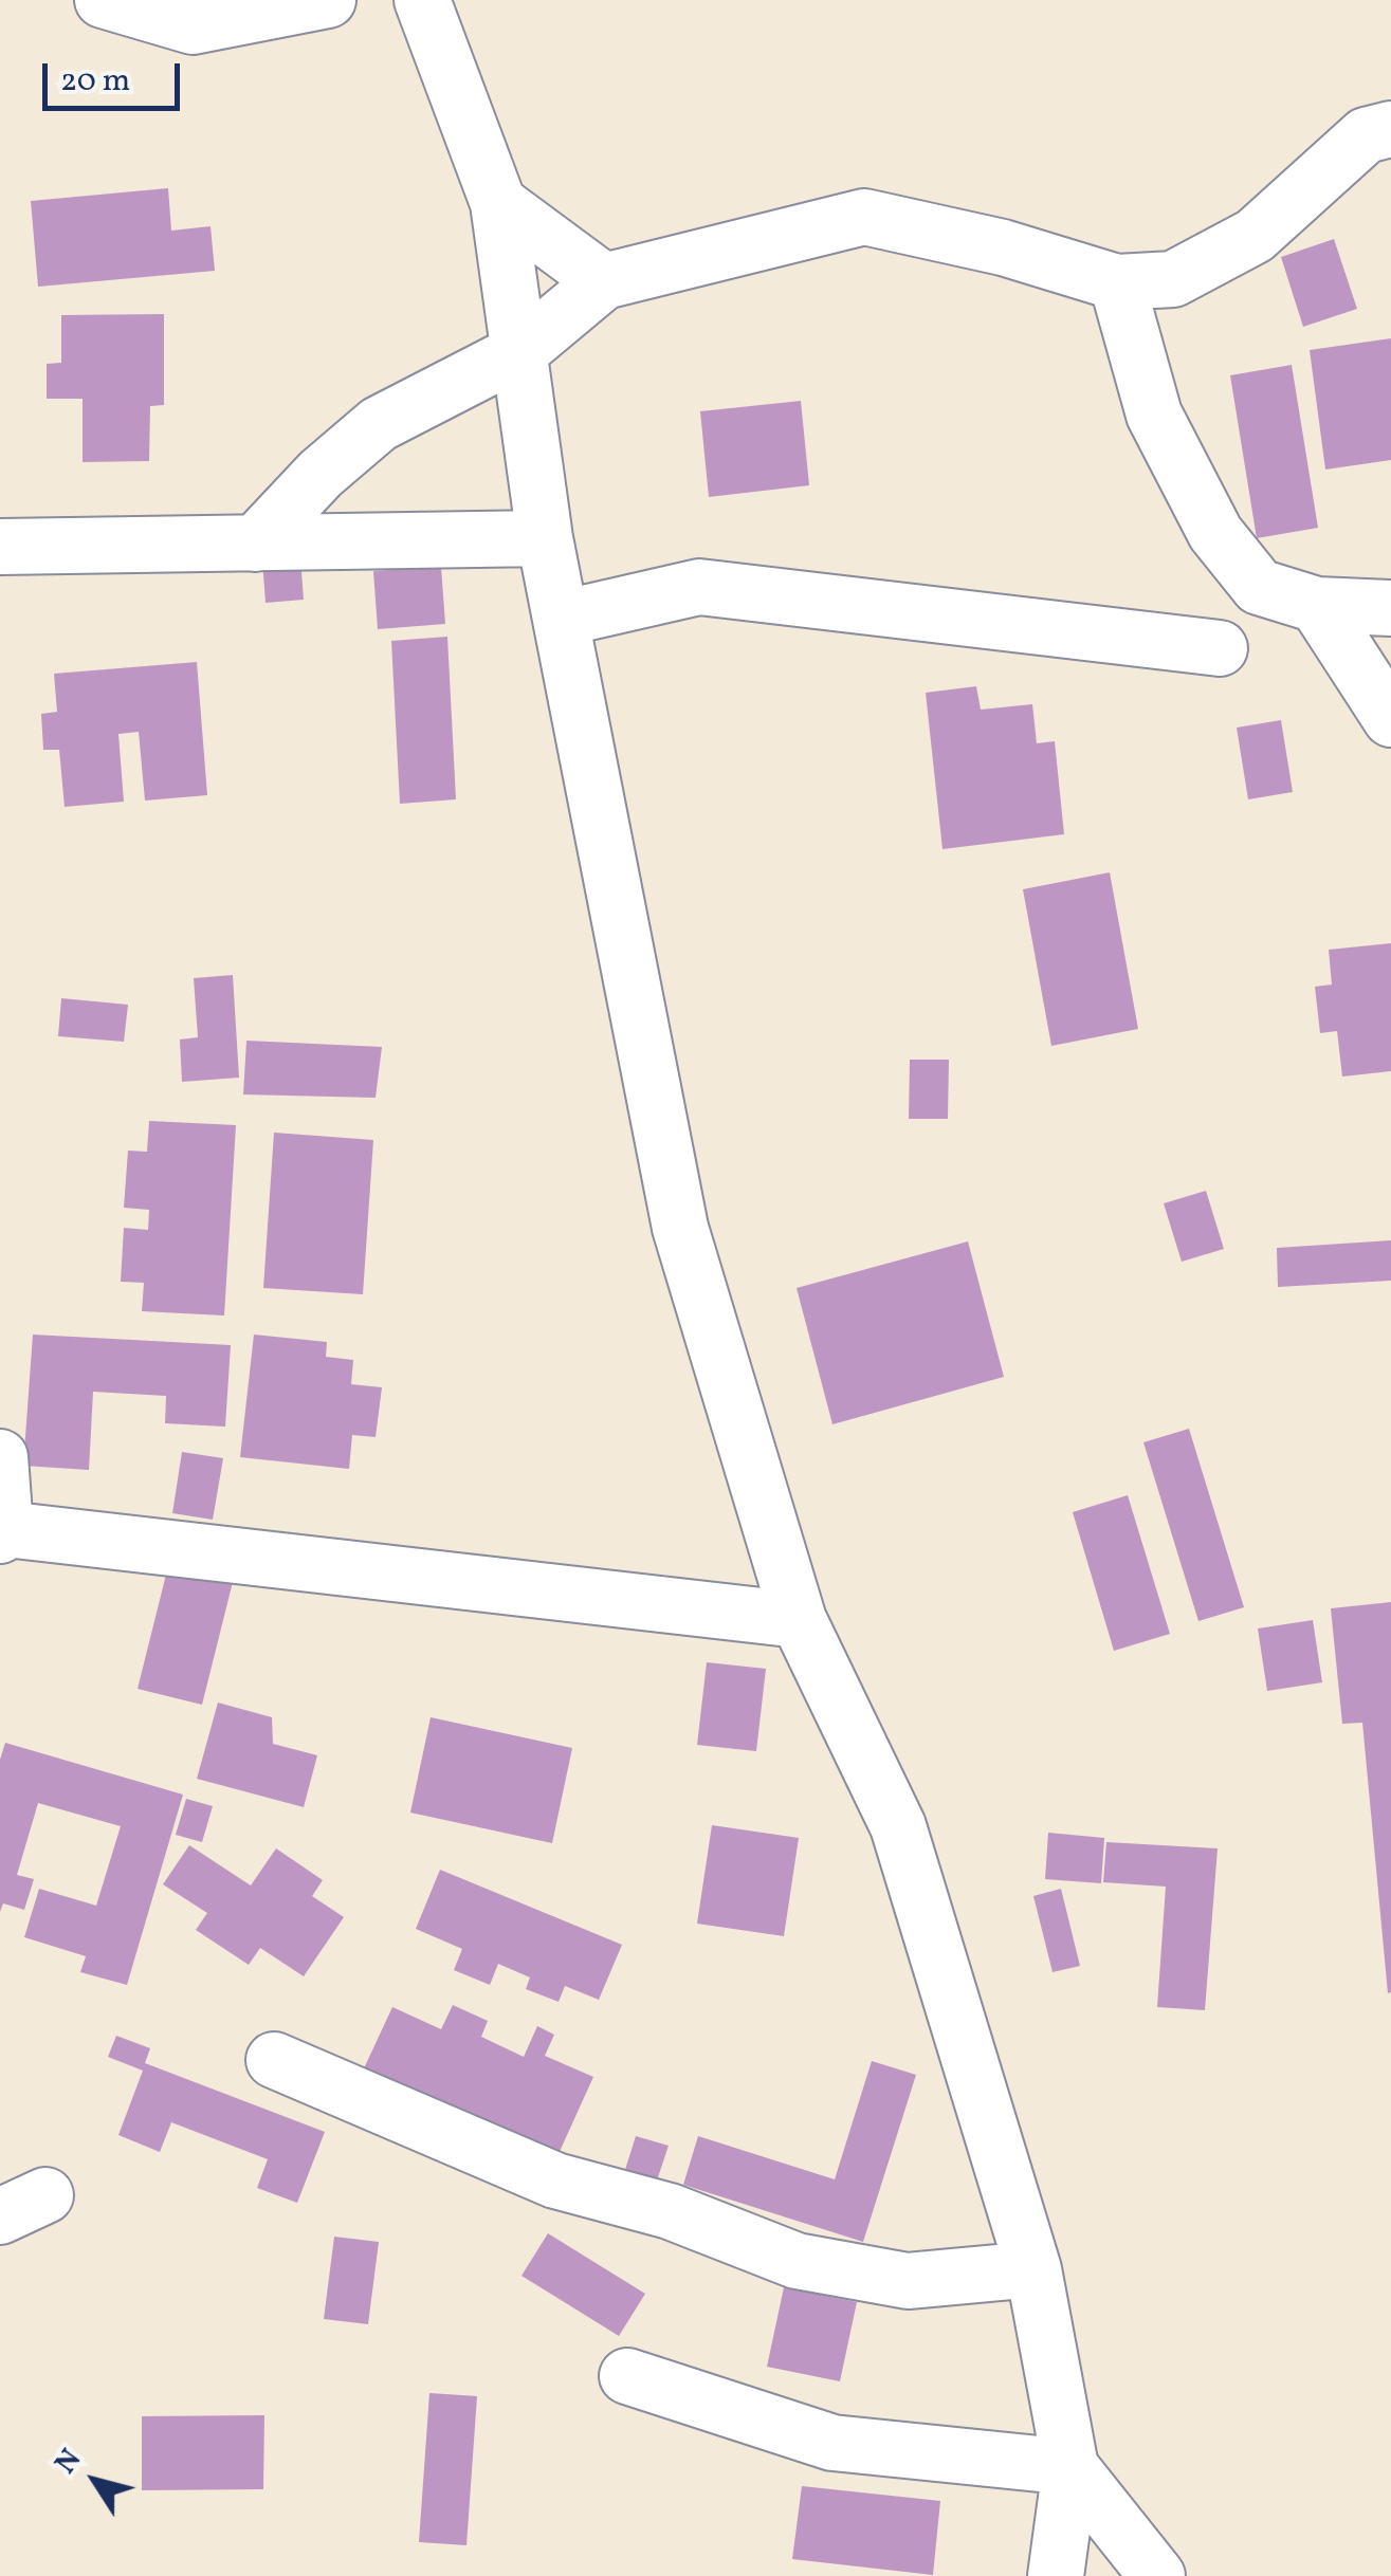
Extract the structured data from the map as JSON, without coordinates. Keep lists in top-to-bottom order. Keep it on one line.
{"scale_bar":"20 m","north":"top left"}
